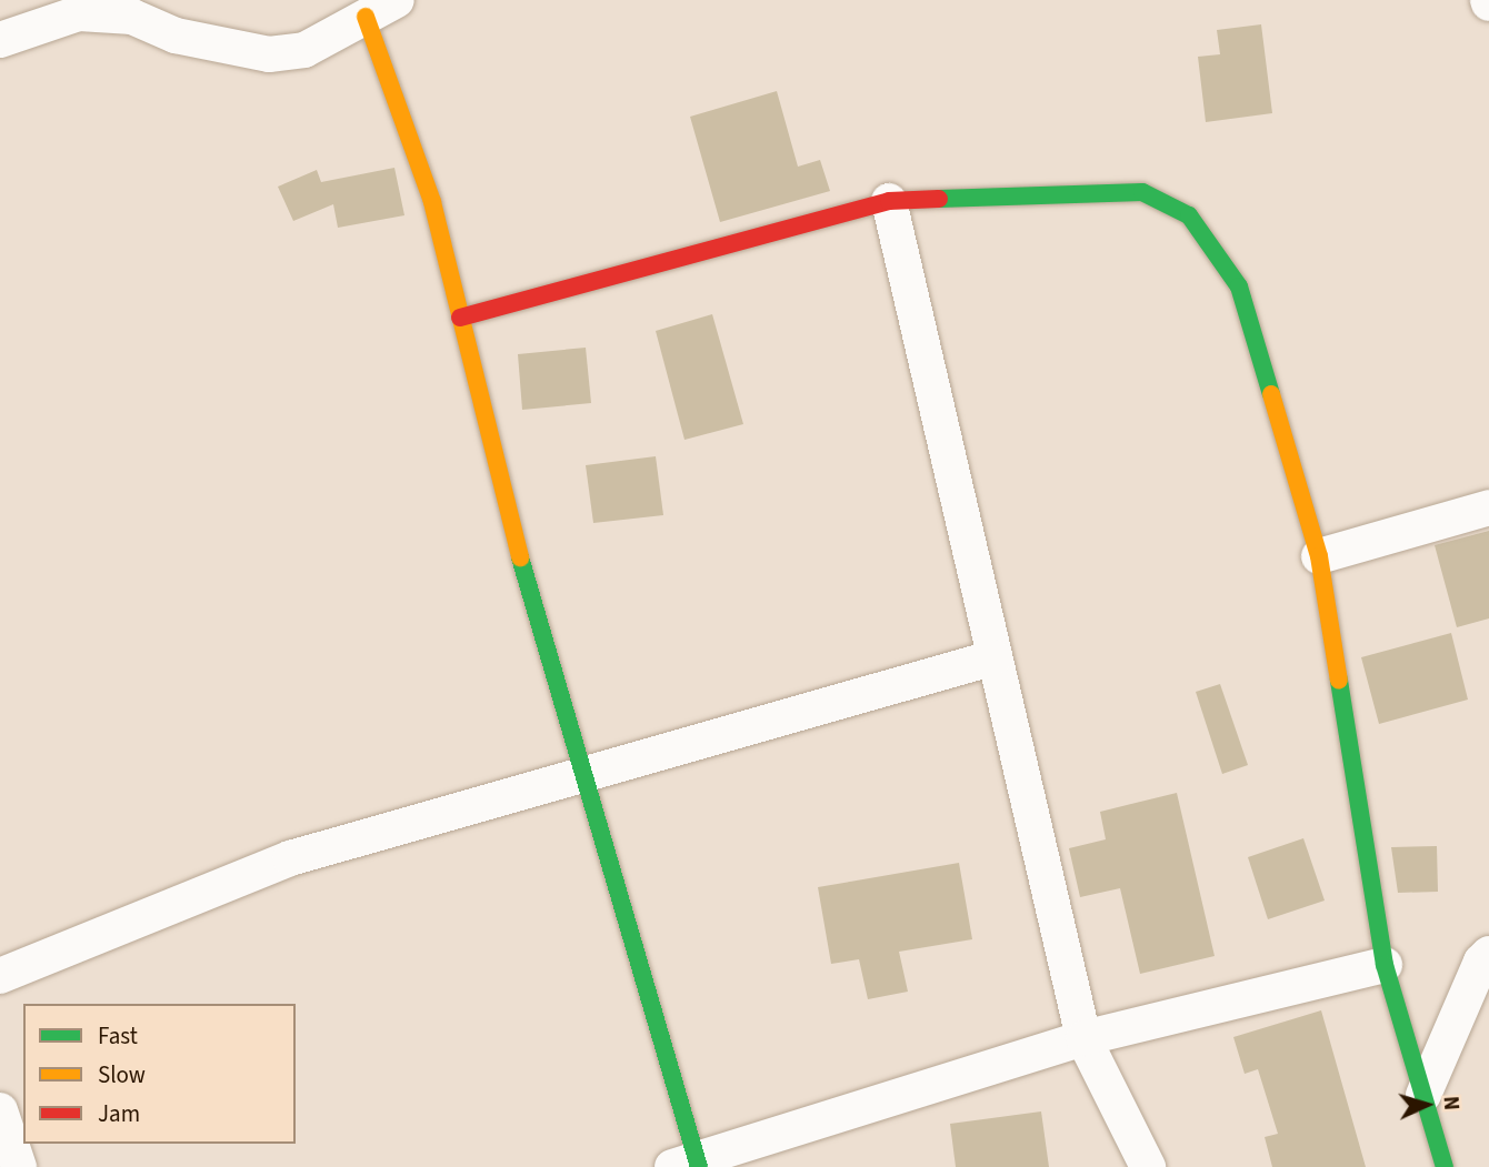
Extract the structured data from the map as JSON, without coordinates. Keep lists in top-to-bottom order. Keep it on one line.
{"legend":["Fast","Slow","Jam"],"north":"right"}
